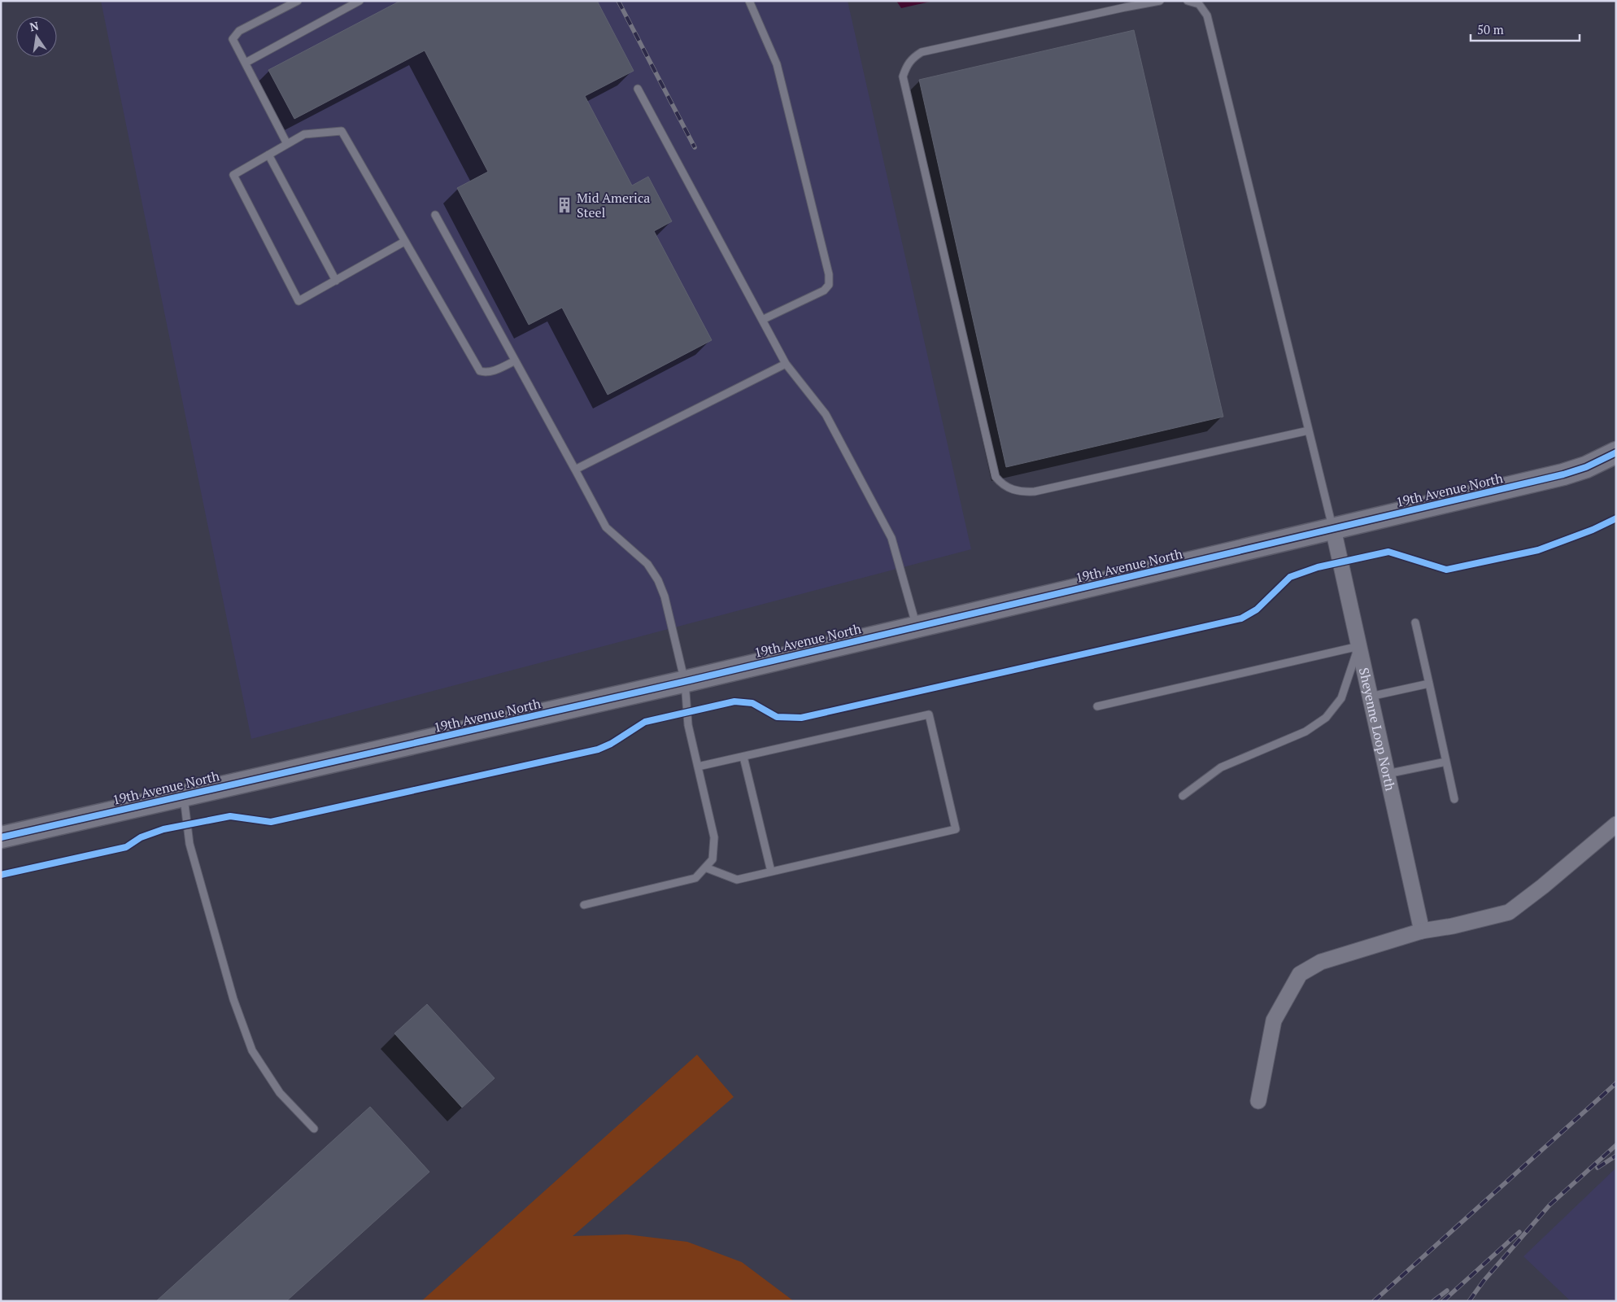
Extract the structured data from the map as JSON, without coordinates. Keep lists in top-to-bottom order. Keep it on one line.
{"streets":{"street":["19th Avenue North","Sheyenne Loop North"]},"crossings":[["19th Avenue North","Sheyenne Loop North"]],"places":{"building":["Mid America Steel"]},"scale_bar":"50 m","north":"top"}
